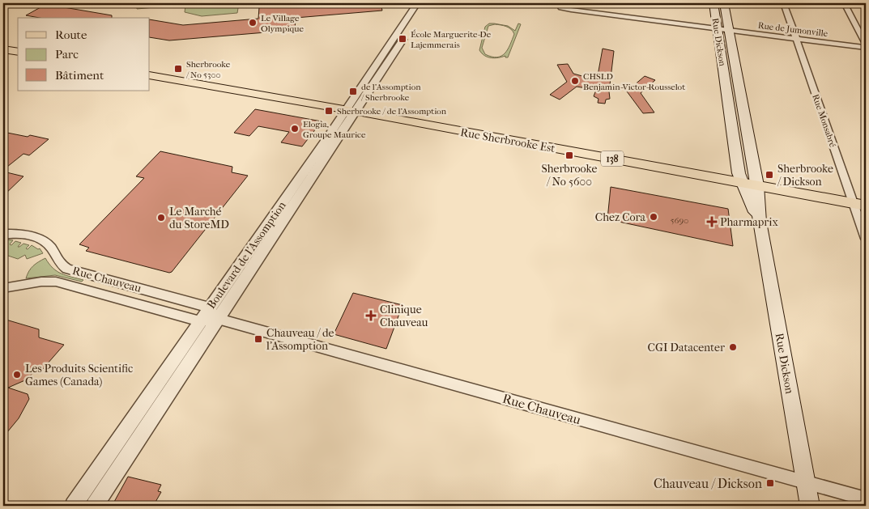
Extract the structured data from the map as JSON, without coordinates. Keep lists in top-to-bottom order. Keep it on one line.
{"streets":{"main road":["Rue Dickson","Rue Sherbrooke Est","138"],"street":["Rue de Jumonville","Rue Monsabré","Boulevard de l'Assomption","Rue Chauveau"]},"crossings":[["Rue de Jumonville","Rue Dickson"],["Rue de Jumonville","Rue Monsabré"],["Rue Dickson","Rue Sherbrooke Est"],["Rue Dickson","Rue Chauveau"],["Rue Monsabré","Rue Sherbrooke Est"],["Rue Sherbrooke Est","Boulevard de l'Assomption"],["Boulevard de l'Assomption","Rue Chauveau"]],"places":{"other":["Le Village Olympique","CHSLD Benjamin-Victor-Rousselot","Elogia, Groupe Maurice","Chez Cora","Le Marché du StoreMD","CGI Datacenter","Les Produits Scientific Games (Canada)"],"transit":["École Marguerite-De Lajemmerais","Sherbrooke / No 5300","de l'Assomption / Sherbrooke","Sherbrooke / de l'Assomption","Sherbrooke / No 5600","Sherbrooke / Dickson","Chauveau / de l'Assomption","Chauveau / Dickson"],"health":["Pharmaprix","Clinique Chauveau"]},"house_numbers":["5690"],"legend":["Route","Parc","Bâtiment"]}
